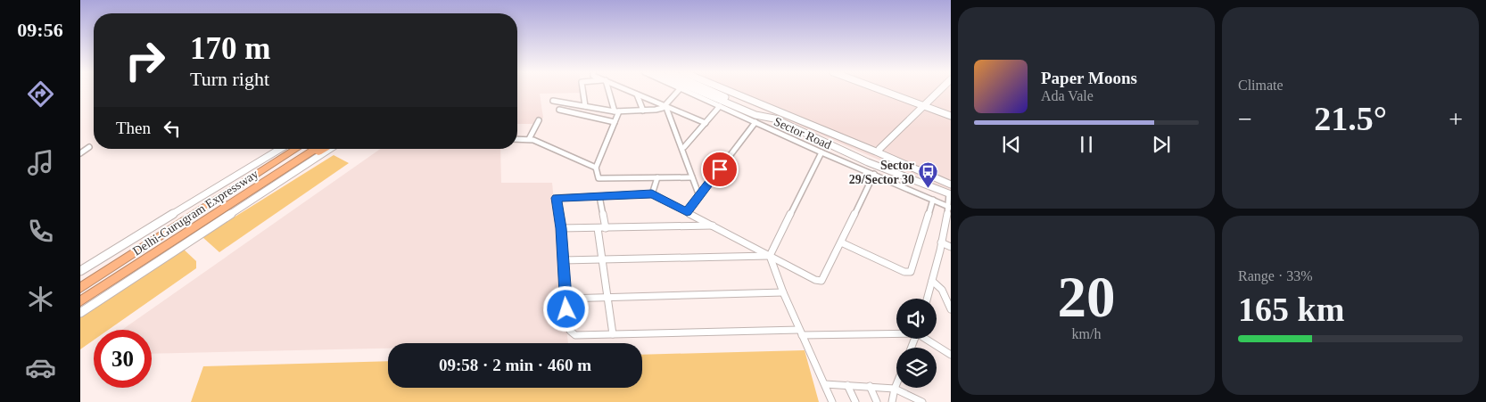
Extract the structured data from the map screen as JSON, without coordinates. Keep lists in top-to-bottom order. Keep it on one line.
{"streets":{"highway":["Delhi-Gurugram Expressway"],"main road":["Sector Road"]},"places":{"bus stop":["Sector 29/Sector 30"]},"page":{"tabs":"09:56","tile":["Climate",["20","km/h"],["Range · 33%","165 km"]],"turn":["170 m","Turn right"],"song":["Paper Moons","Ada Vale"],"heat":["−","21.5°","+"],"then":"Then","limit":"30","trip":"09:58 · 2 min · 460 m"}}
